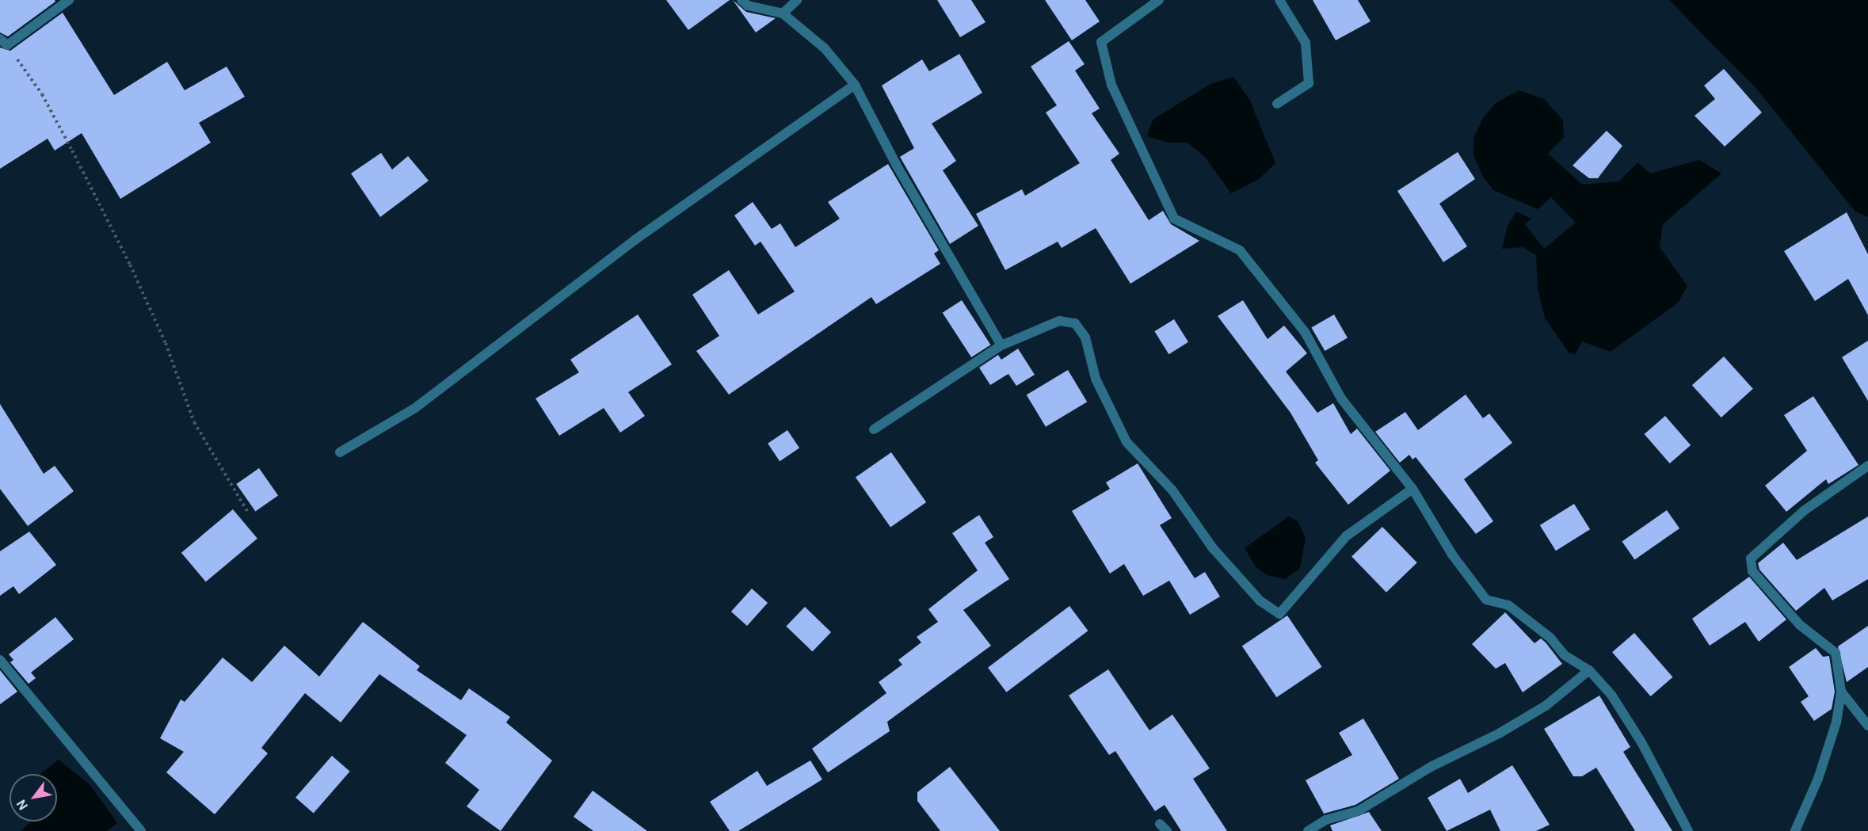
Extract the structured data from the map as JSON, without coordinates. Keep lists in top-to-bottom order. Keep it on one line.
{"north":"bottom left"}
